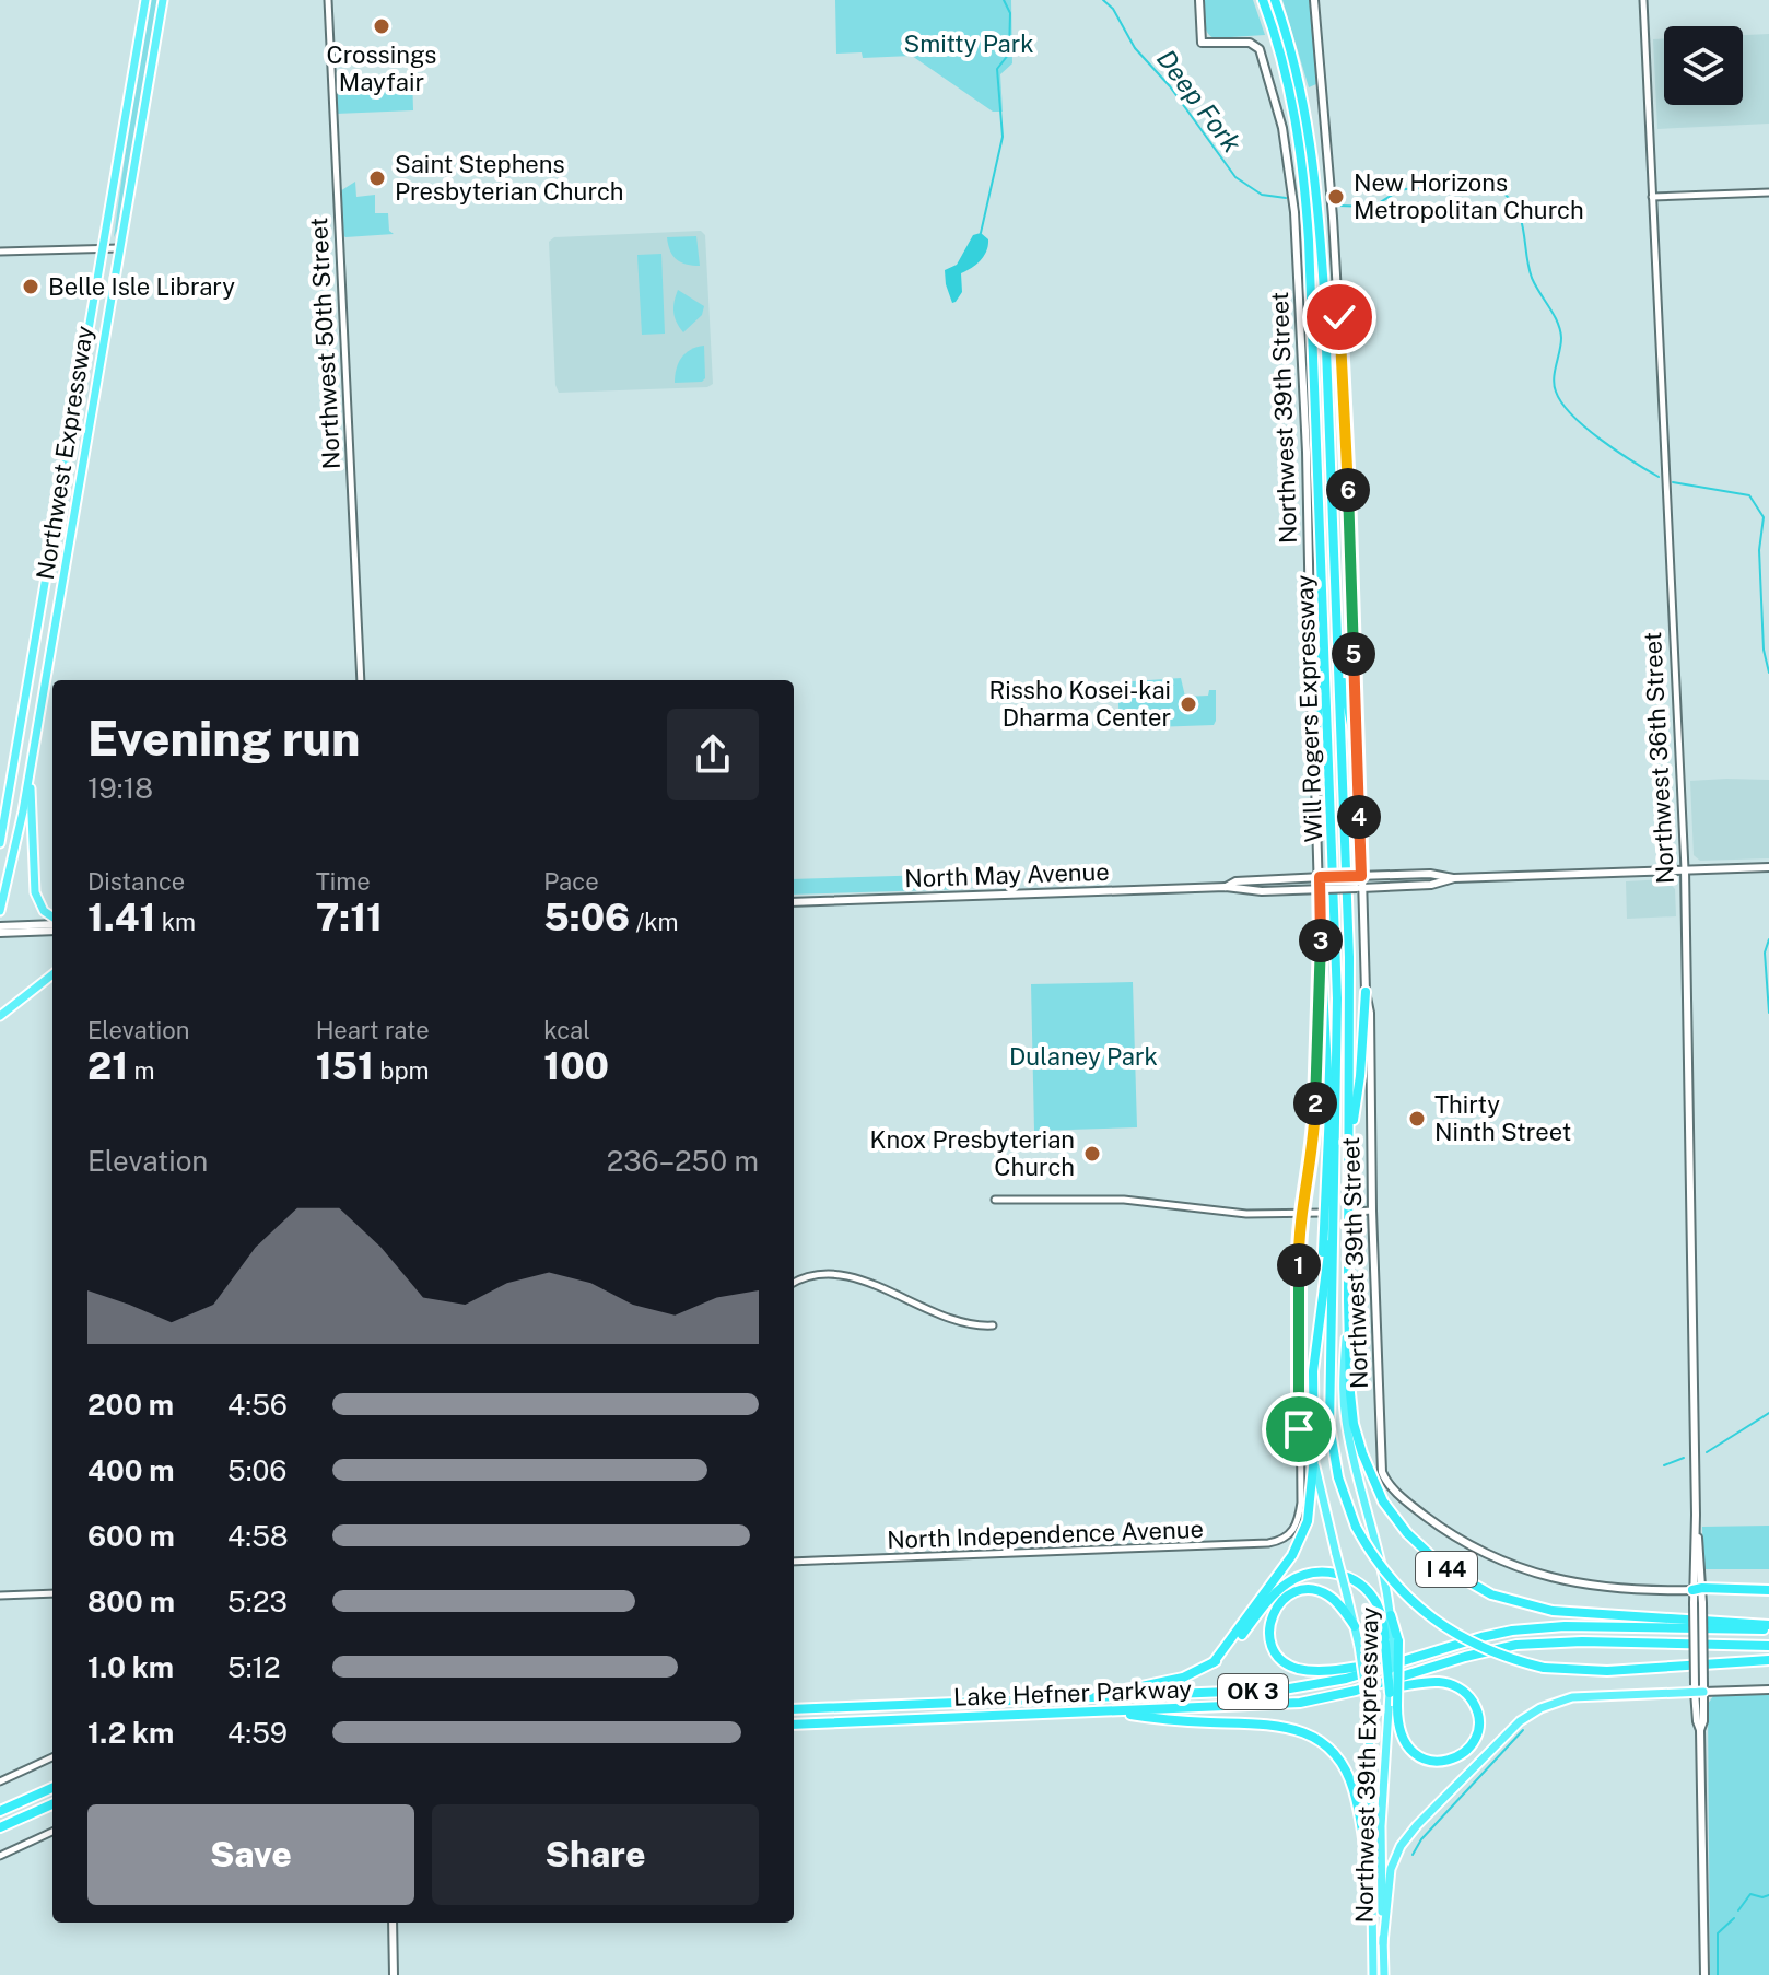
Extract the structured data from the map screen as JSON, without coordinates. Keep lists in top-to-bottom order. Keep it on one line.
{"streets":{"highway":["Northwest Expressway","Will Rogers Expressway","I 44","OK 3","Lake Hefner Parkway","Northwest 39th Expressway"],"main road":["Northwest 39th Street","Northwest 36th Street","North May Avenue"],"street":["Northwest 50th Street","North Independence Avenue"]},"crossings":[["Northwest 39th Street","Northwest 36th Street"],["Northwest 39th Street","North May Avenue"],["Northwest 39th Street","North Independence Avenue"],["Will Rogers Expressway","Lake Hefner Parkway"],["Will Rogers Expressway","Northwest 39th Expressway"],["Northwest 36th Street","North May Avenue"]],"water":["Deep Fork"],"parks":["Smitty Park","Dulaney Park"],"places":["Crossings Mayfair","Saint Stephens Presbyterian Church","New Horizons Metropolitan Church","Belle Isle Library","Rissho Kosei-kai Dharma Center","Thirty Ninth Street","Knox Presbyterian Church"],"page":{"pins":["6","5","4","3","2","1"],"heading":["Evening run","19:18"],"stats":[["Distance","1.41 km"],["Time","7:11"],["Pace","5:06 /km"],["Elevation","21 m"],["Heart rate","151 bpm"],["kcal","100"]],"chart":["Elevation","236–250 m"],"list":[{"name":"200 m","note":"4:56"},{"name":"400 m","note":"5:06"},{"name":"600 m","note":"4:58"},{"name":"800 m","note":"5:23"},{"name":"1.0 km","note":"5:12"},{"name":"1.2 km","note":"4:59"}],"buttons":["Save","Share"]}}
